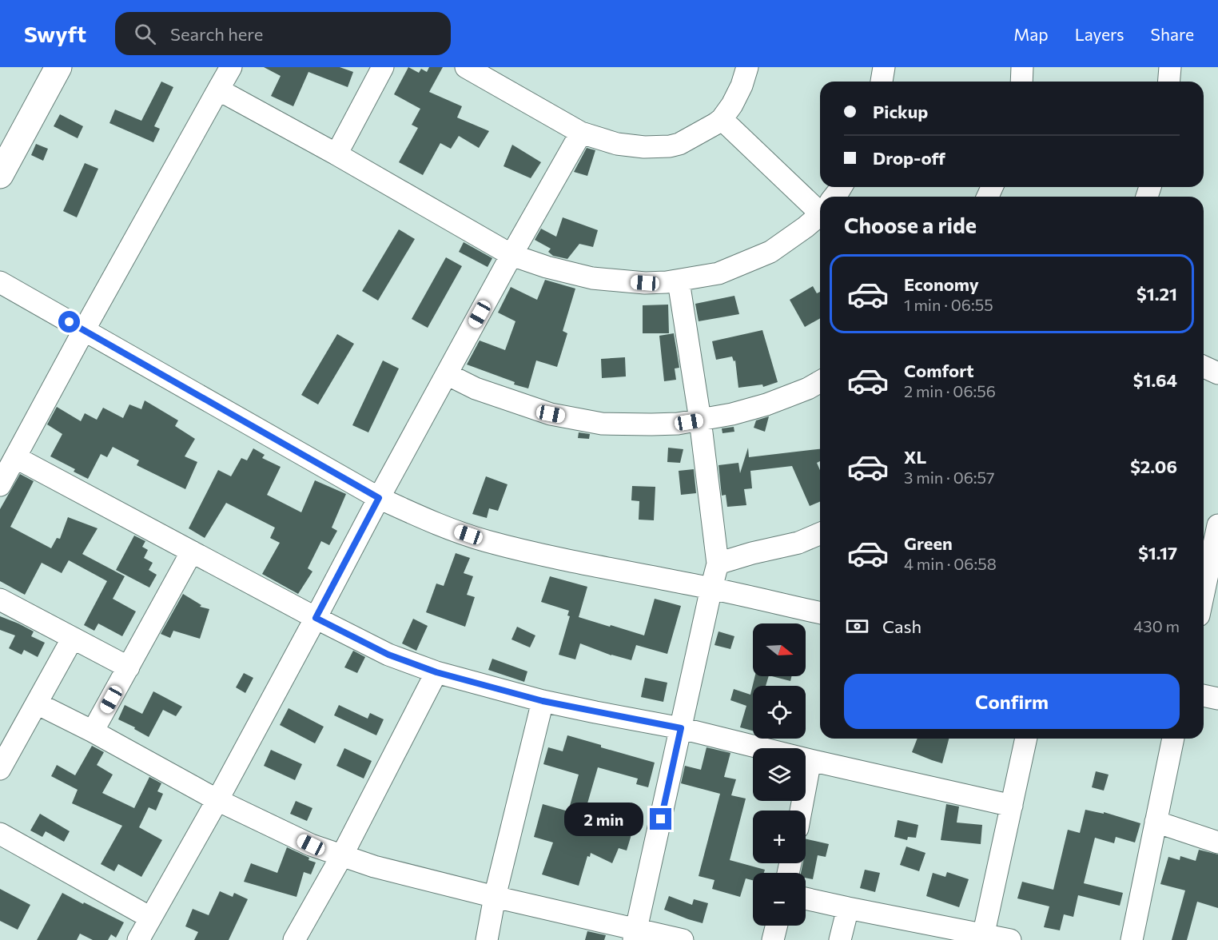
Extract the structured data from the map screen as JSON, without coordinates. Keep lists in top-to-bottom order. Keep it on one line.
{"north":"right","page":{"header":"Swyft","search":"Search here","nav":["Map","Layers","Share"],"banner":["Pickup","Drop-off"],"heading":"Choose a ride","list":[{"name":"Economy","note":"1 min · 06:55","value":"$1.21"},{"name":"Comfort","note":"2 min · 06:56","value":"$1.64"},{"name":"XL","note":"3 min · 06:57","value":"$2.06"},{"name":"Green","note":"4 min · 06:58","value":"$1.17"}],"pay":["Cash","430 m"],"map_buttons":["+","−"],"buttons":"Confirm","bubble":"2 min"}}
